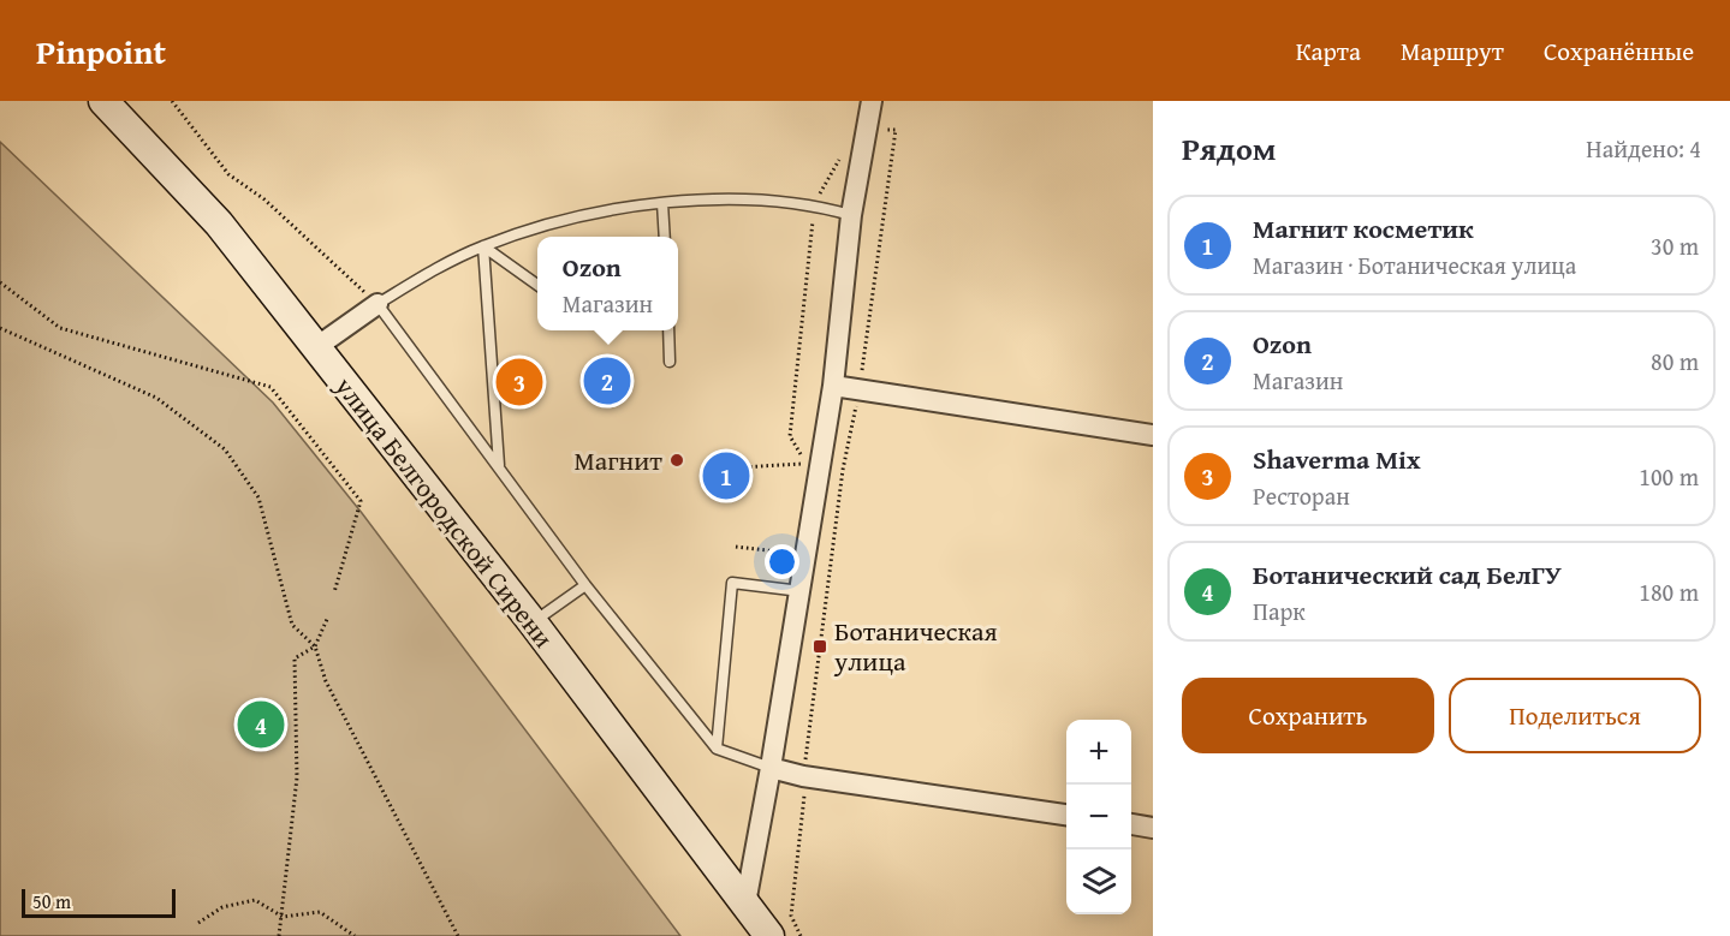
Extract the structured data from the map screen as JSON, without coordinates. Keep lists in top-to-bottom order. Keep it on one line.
{"streets":{"main road":["улица Белгородской Сирени"]},"places":{"other":["Магнит"],"transit":["Ботаническая улица"]},"scale_bar":"50 m","page":{"header":"Pinpoint","nav":["Карта","Маршрут","Сохранённые"],"heading":["Рядом","Найдено: 4"],"list":[{"mark":"1","name":"Магнит косметик","note":"Магазин · Ботаническая улица","value":"30 m"},{"mark":"2","name":"Ozon","note":"Магазин","value":"80 m"},{"mark":"3","name":"Shaverma Mix","note":"Ресторан","value":"100 m"},{"mark":"4","name":"Ботанический сад БелГУ","note":"Парк","value":"180 m"}],"popup":["Ozon","Магазин"],"pins":["2","3","1","4"],"buttons":["Сохранить","Поделиться"],"map_buttons":["+","−"],"scale":"50 m"}}
